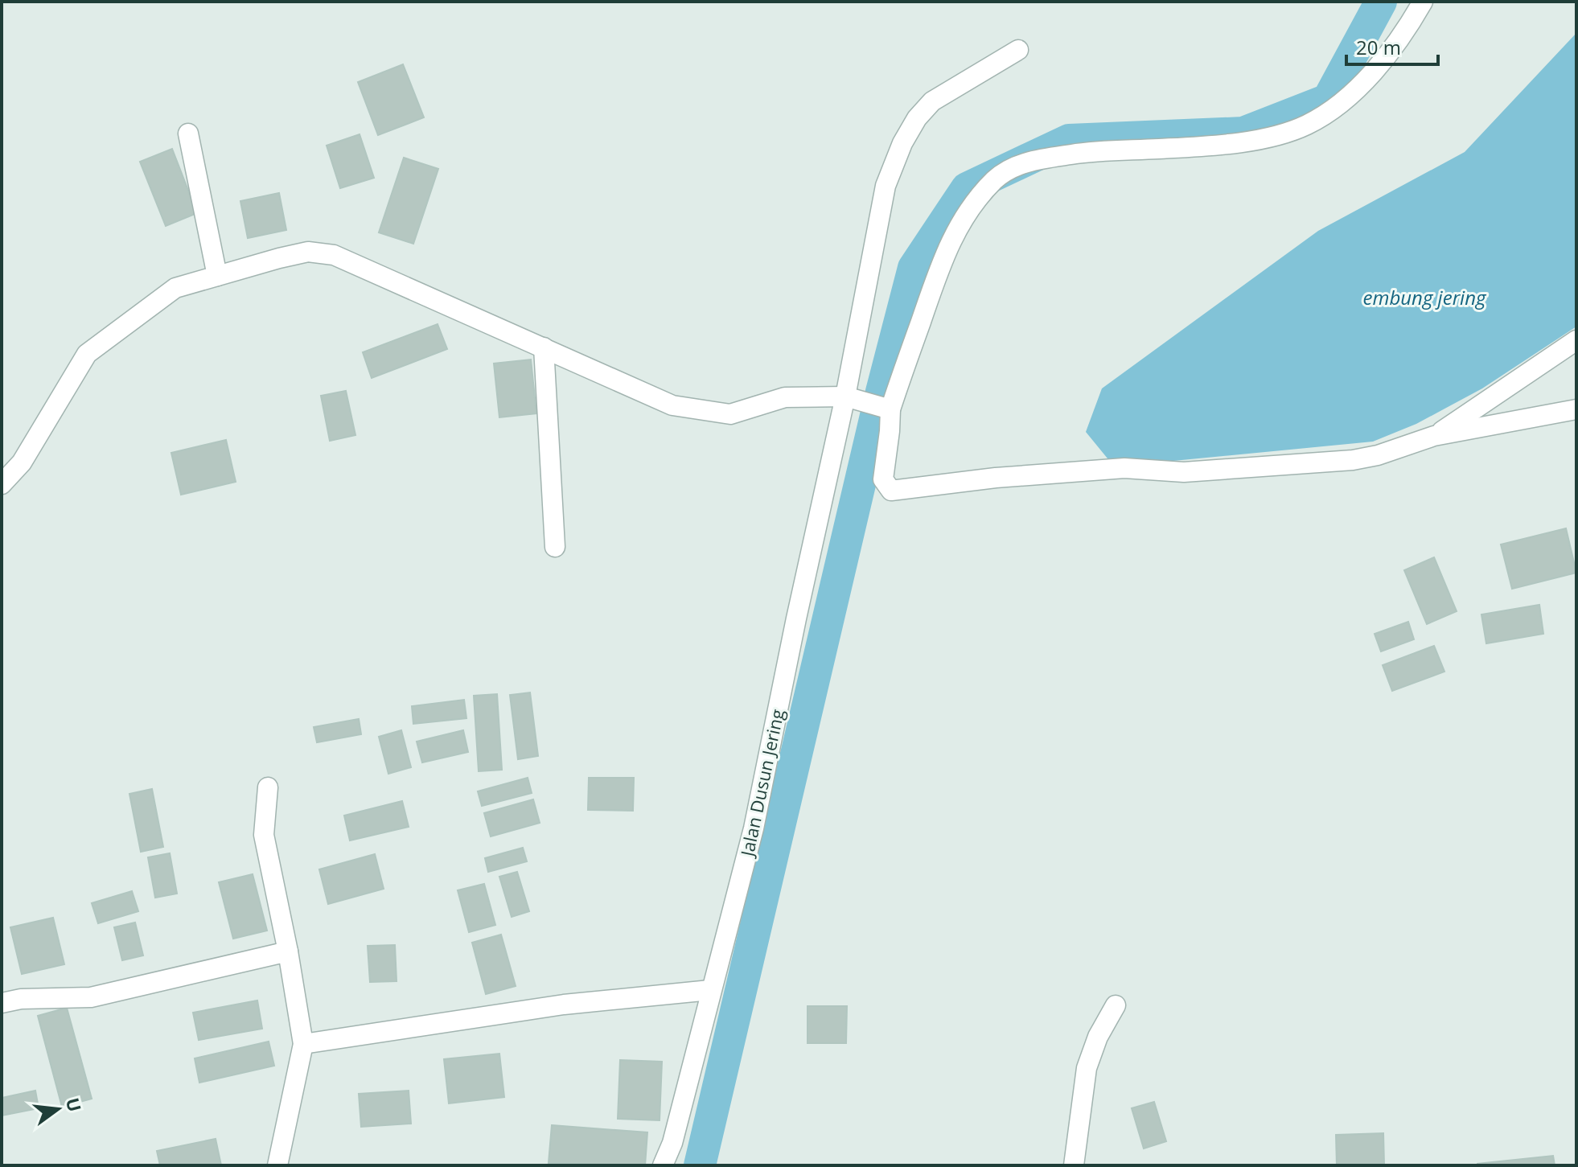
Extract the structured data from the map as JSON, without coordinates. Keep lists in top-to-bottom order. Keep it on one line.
{"streets":{"street":["Jalan Dusun Jering"]},"water":["embung jering"],"scale_bar":"20 m","north":"right"}
